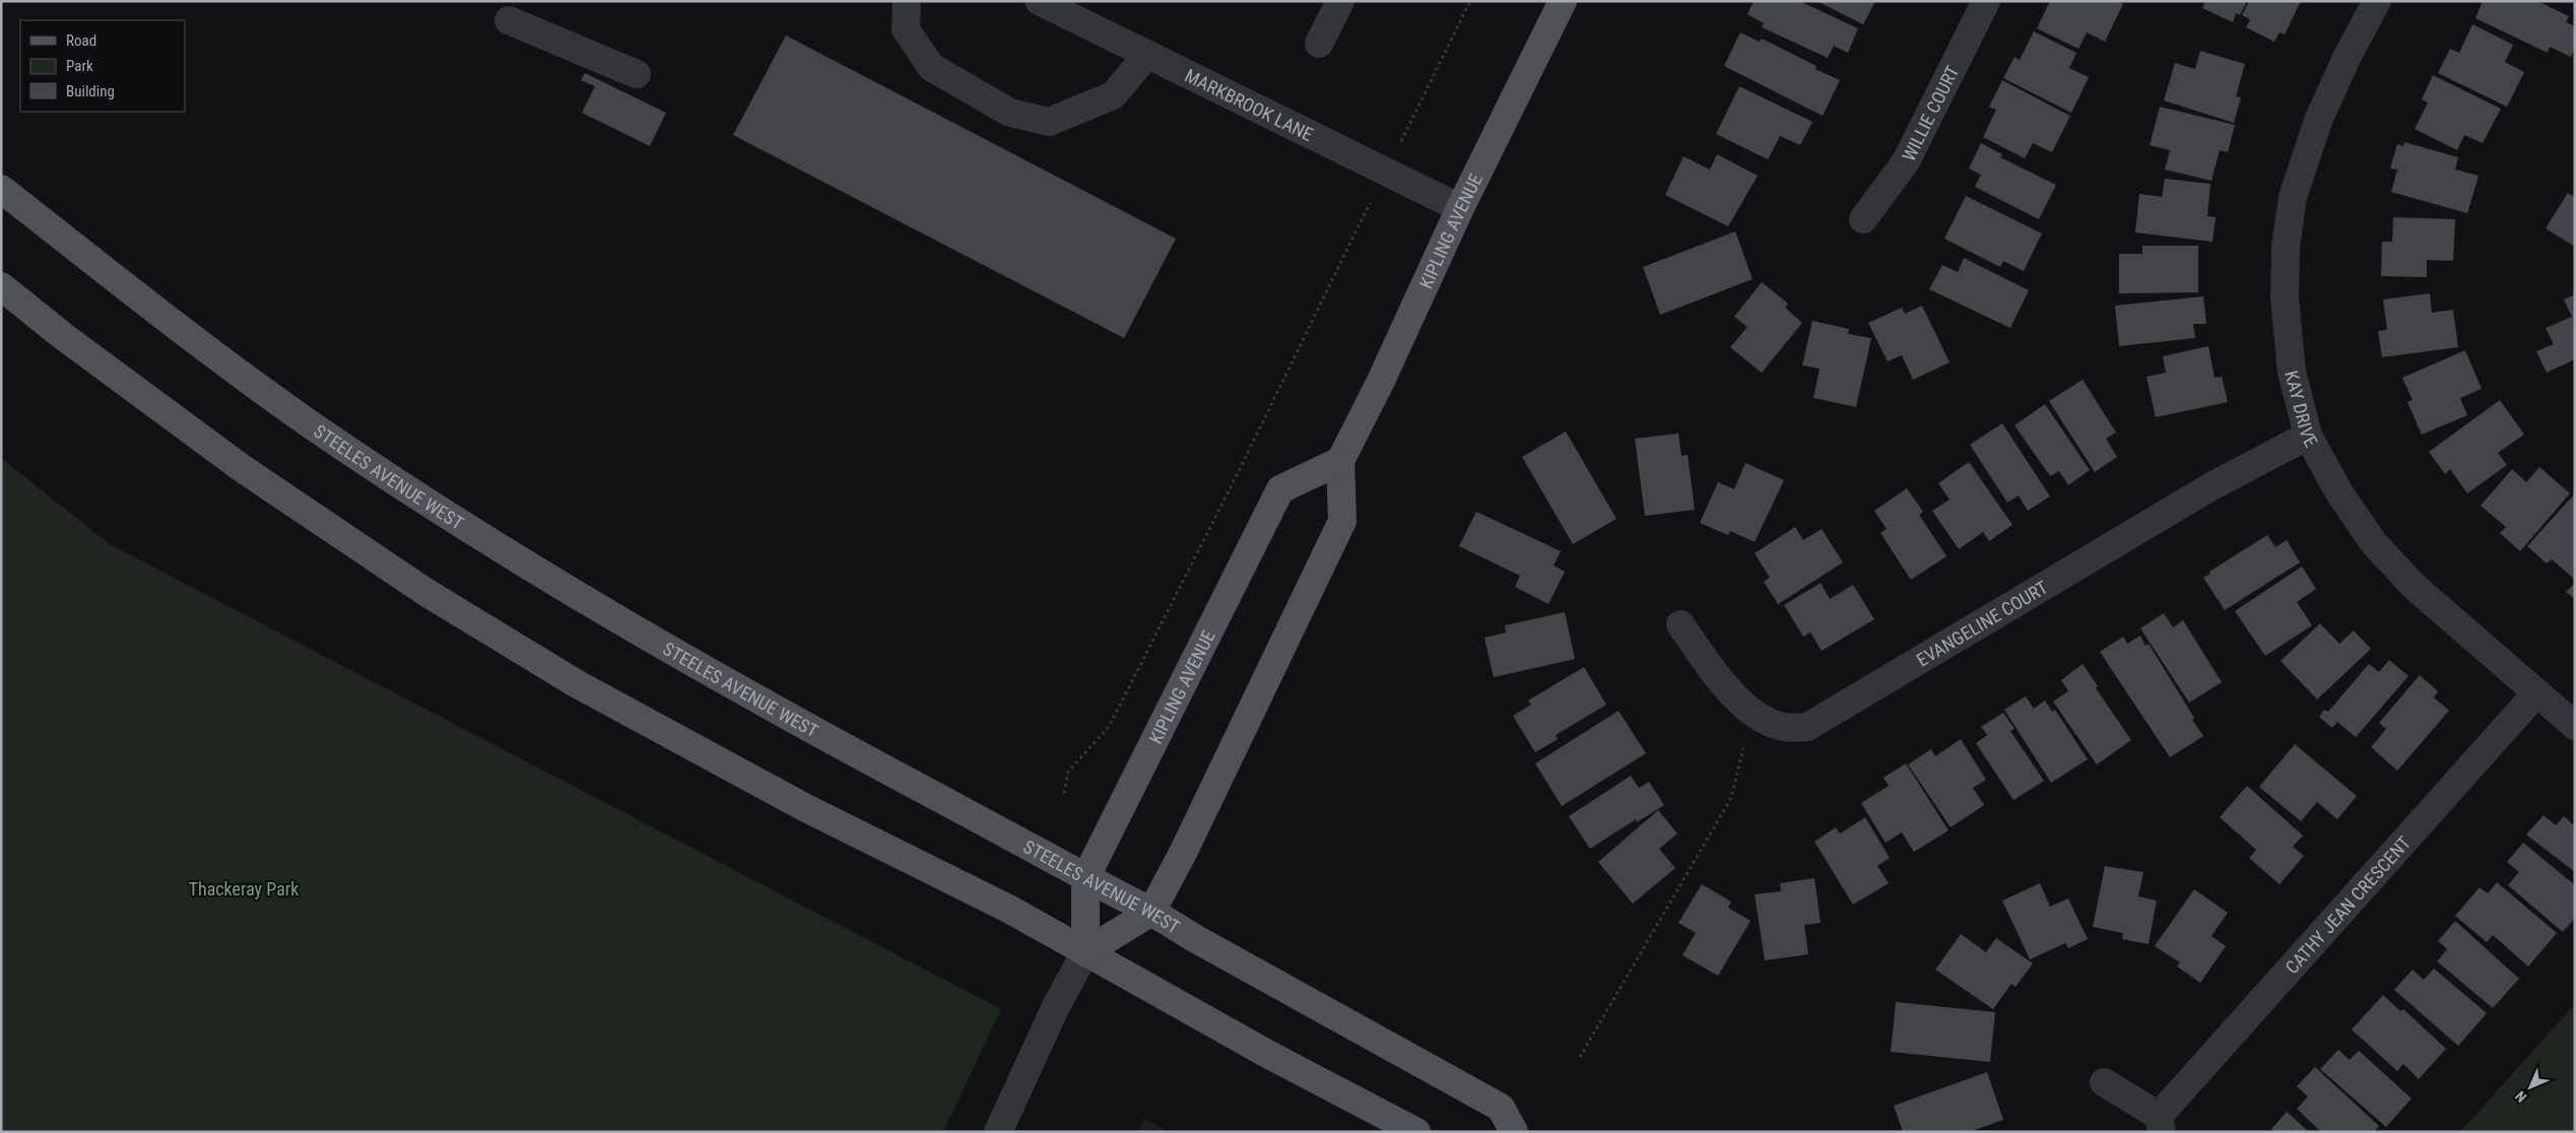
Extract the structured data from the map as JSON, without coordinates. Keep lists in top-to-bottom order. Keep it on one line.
{"streets":{"main road":["KIPLING AVENUE","STEELES AVENUE WEST"],"street":["MARKBROOK LANE","WILLIE COURT","KAY DRIVE","EVANGELINE COURT","CATHY JEAN CRESCENT"]},"crossings":[["MARKBROOK LANE","KIPLING AVENUE"],["KIPLING AVENUE","STEELES AVENUE WEST"],["KAY DRIVE","EVANGELINE COURT"],["KAY DRIVE","CATHY JEAN CRESCENT"]],"parks":["Thackeray Park"],"legend":["Road","Park","Building"],"north":"bottom left"}
